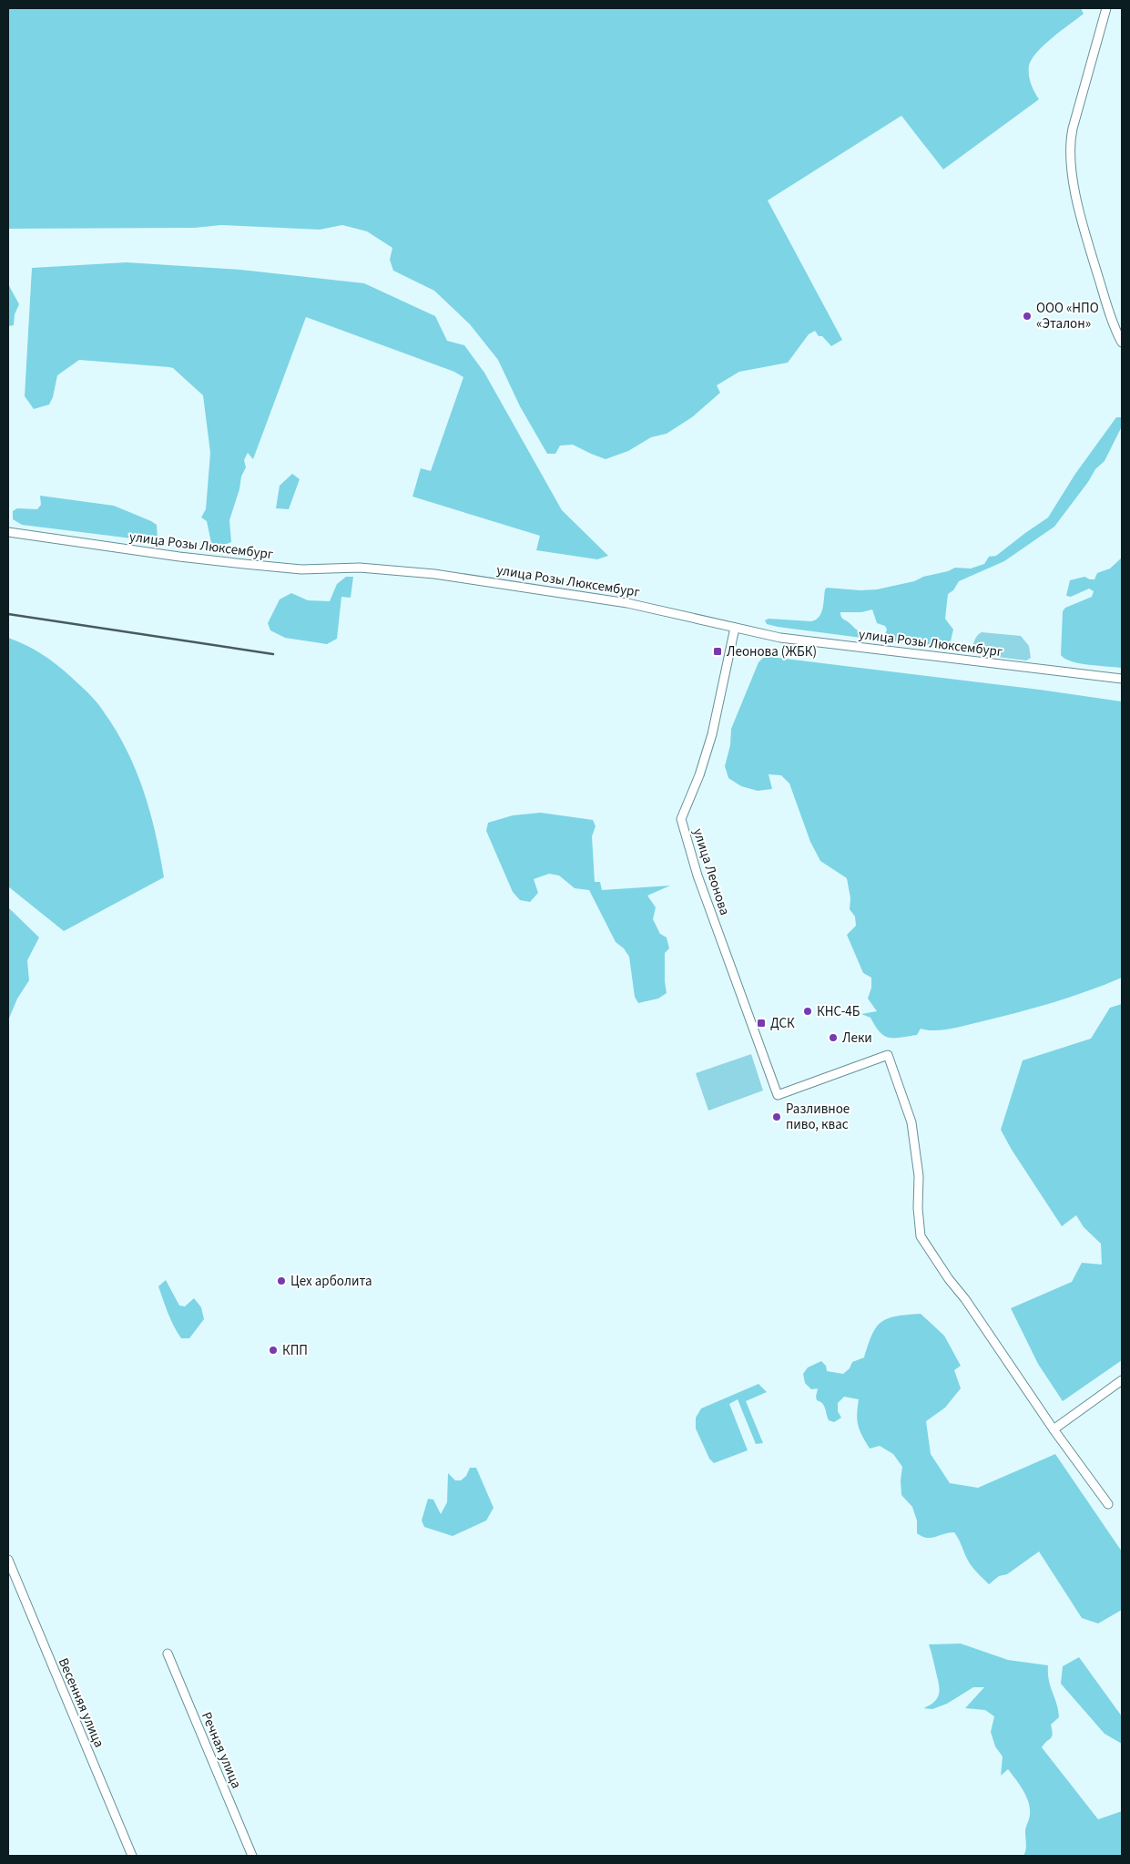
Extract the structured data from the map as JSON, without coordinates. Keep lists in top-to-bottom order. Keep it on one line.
{"streets":{"street":["улица Розы Люксембург","улица Леонова","Весенняя улица","Речная улица"]},"crossings":[["улица Розы Люксембург","улица Леонова"]],"places":{"other":["ООО «НПО «Эталон»","КНС-4Б","Леки","Разливное пиво, квас","Цех арболита","КПП"],"transit":["Леонова (ЖБК)","ДСК"]}}
